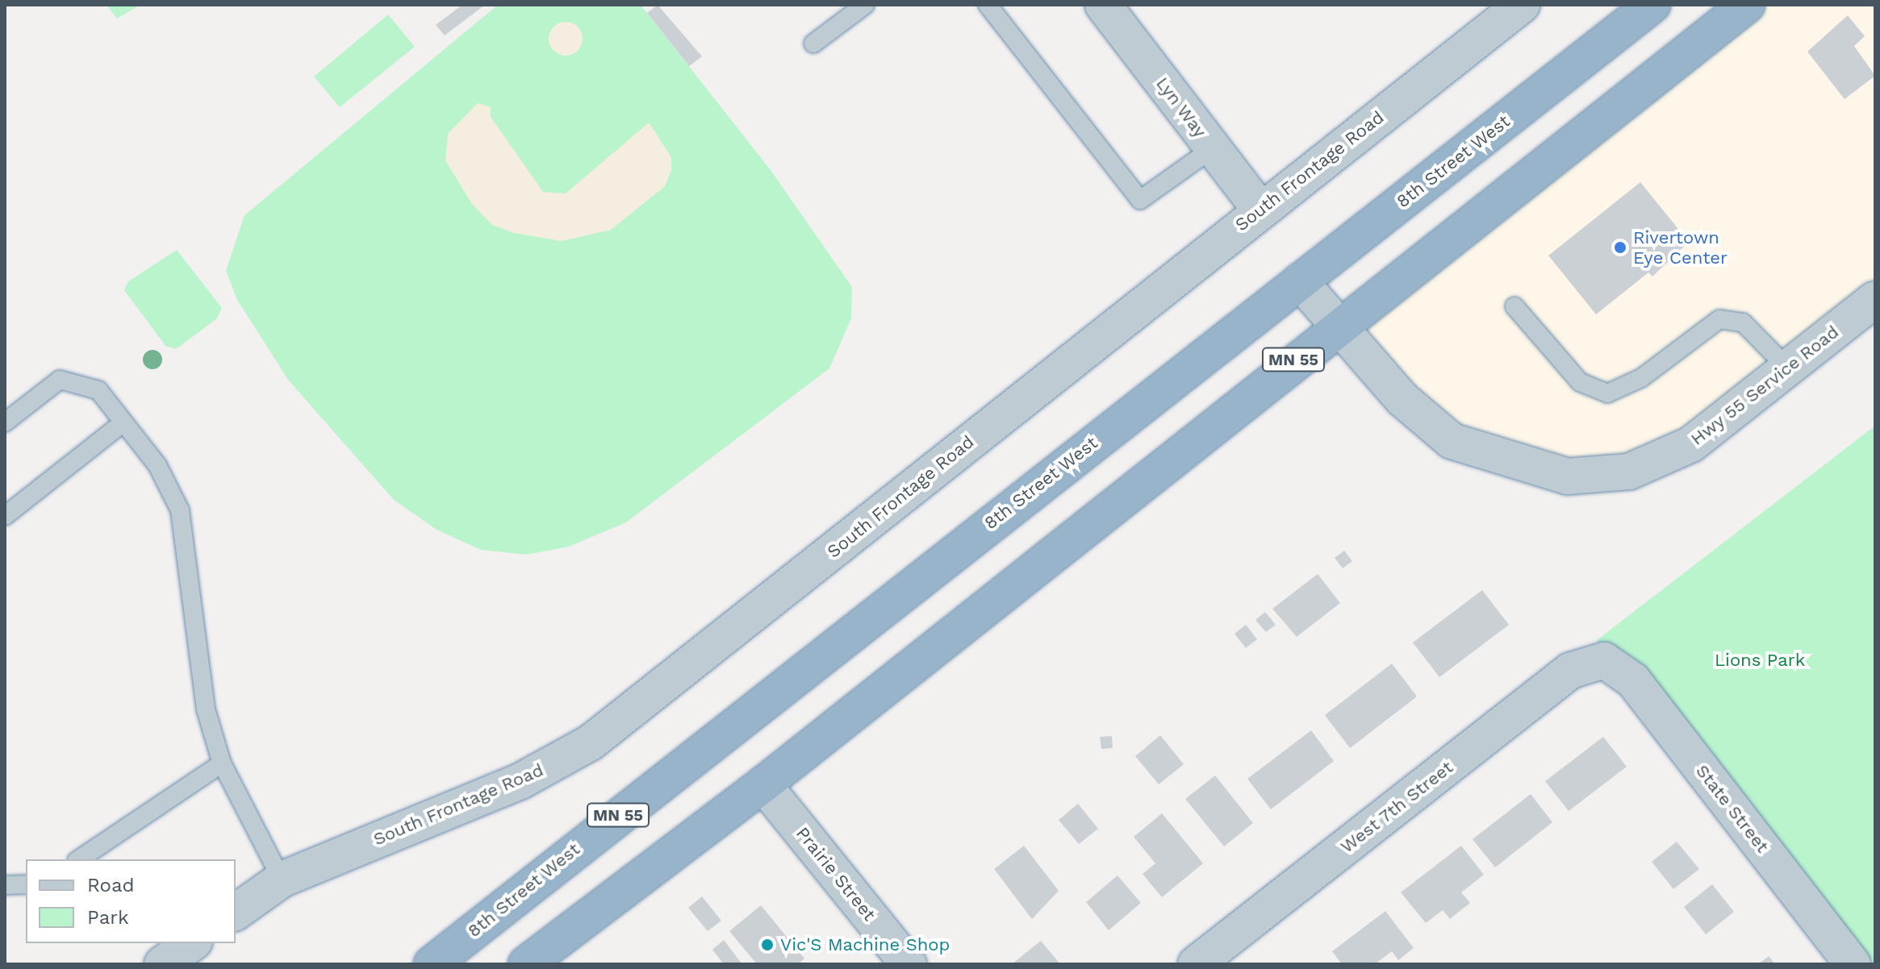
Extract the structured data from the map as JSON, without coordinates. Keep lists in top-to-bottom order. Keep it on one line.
{"streets":{"highway":["8th Street West","MN 55"],"street":["Lyn Way","South Frontage Road","Hwy 55 Service Road","West 7th Street","State Street","Prairie Street"]},"crossings":[["Lyn Way","South Frontage Road"],["8th Street West","Hwy 55 Service Road"],["MN 55","Hwy 55 Service Road"],["MN 55","Prairie Street"],["West 7th Street","State Street"]],"parks":["Lions Park"],"places":["Rivertown Eye Center","Vic'S Machine Shop"],"legend":["Road","Park"]}
